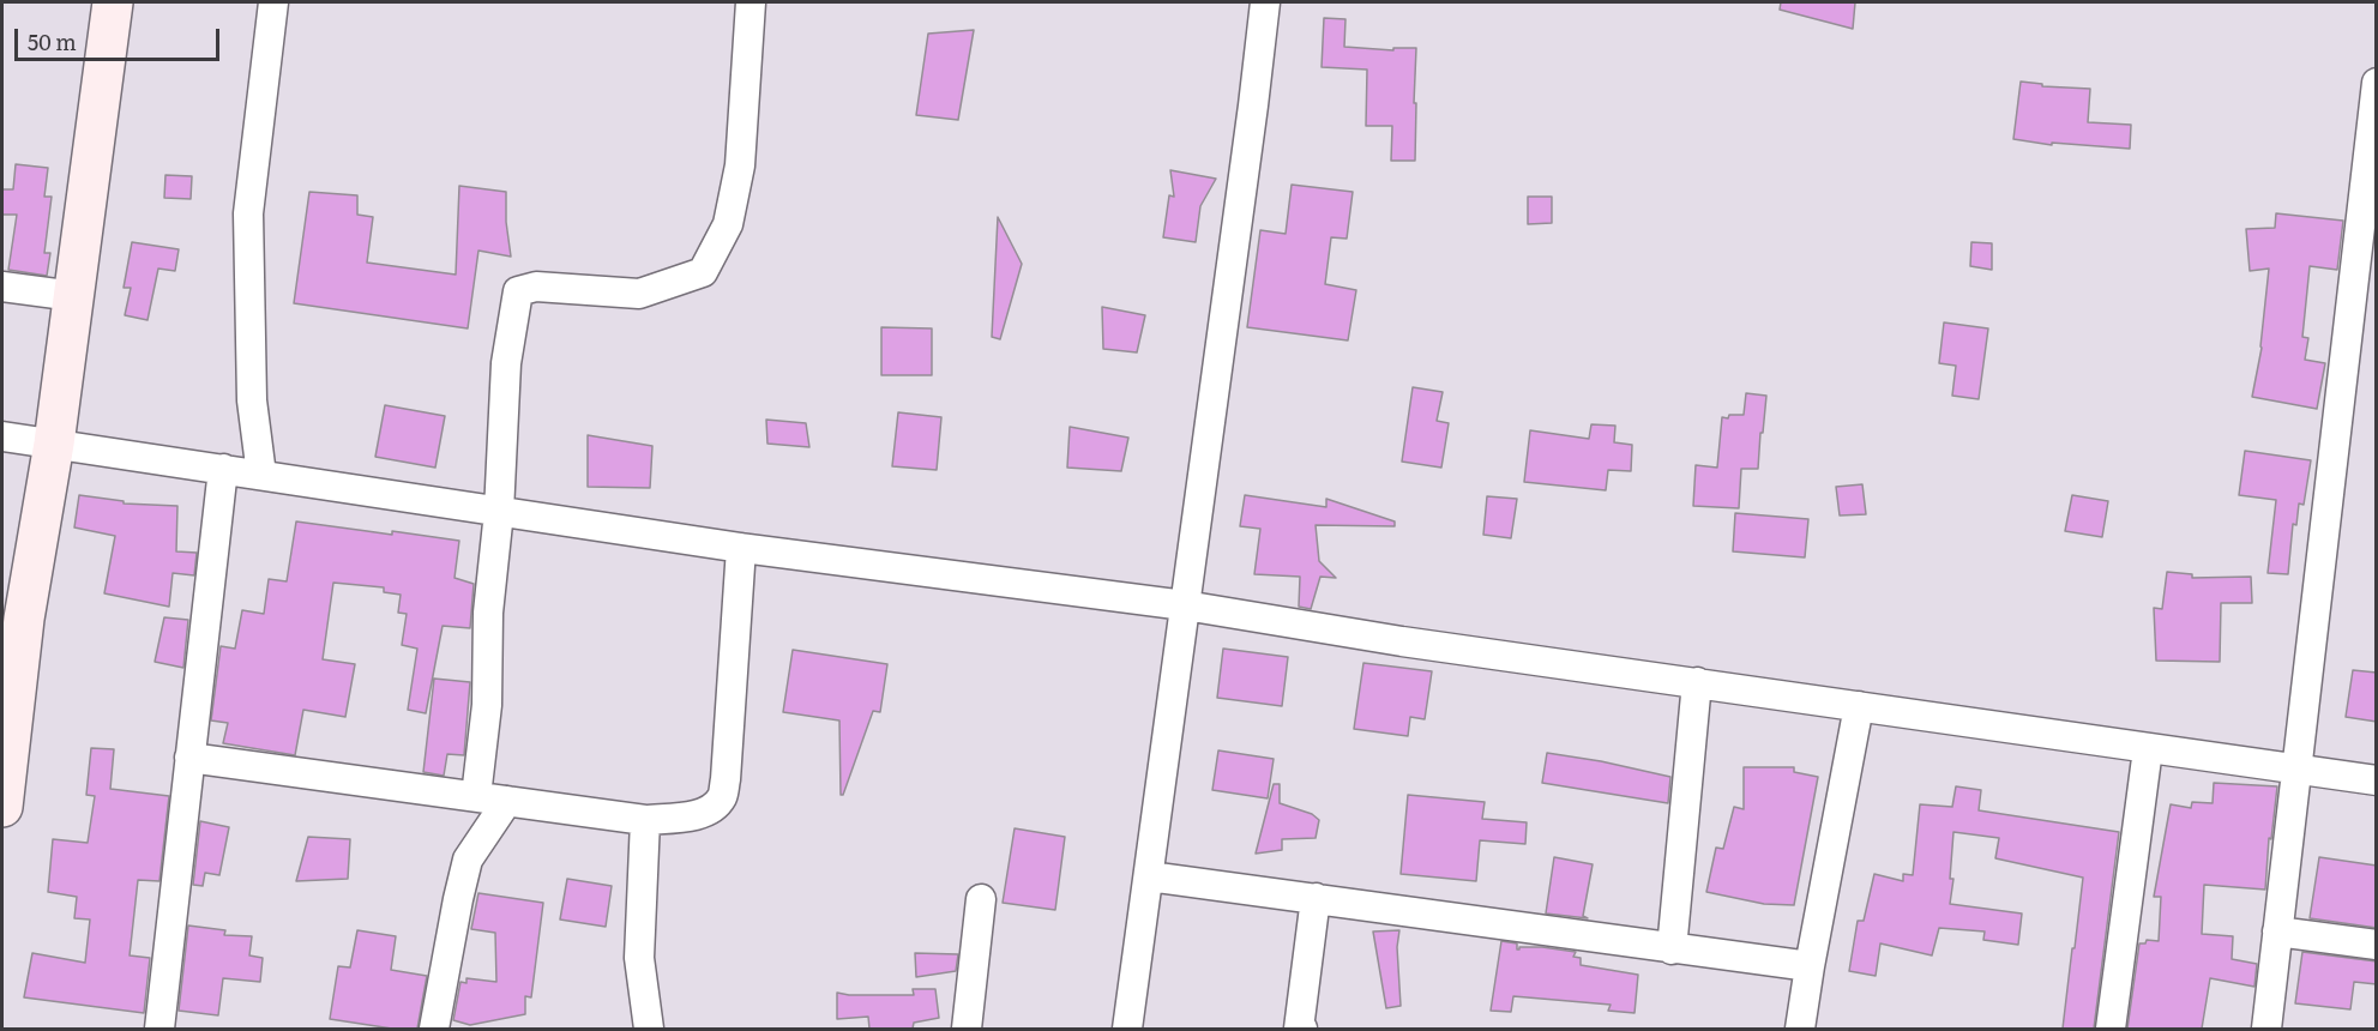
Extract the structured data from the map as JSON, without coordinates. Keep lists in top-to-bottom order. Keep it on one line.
{"scale_bar":"50 m"}
